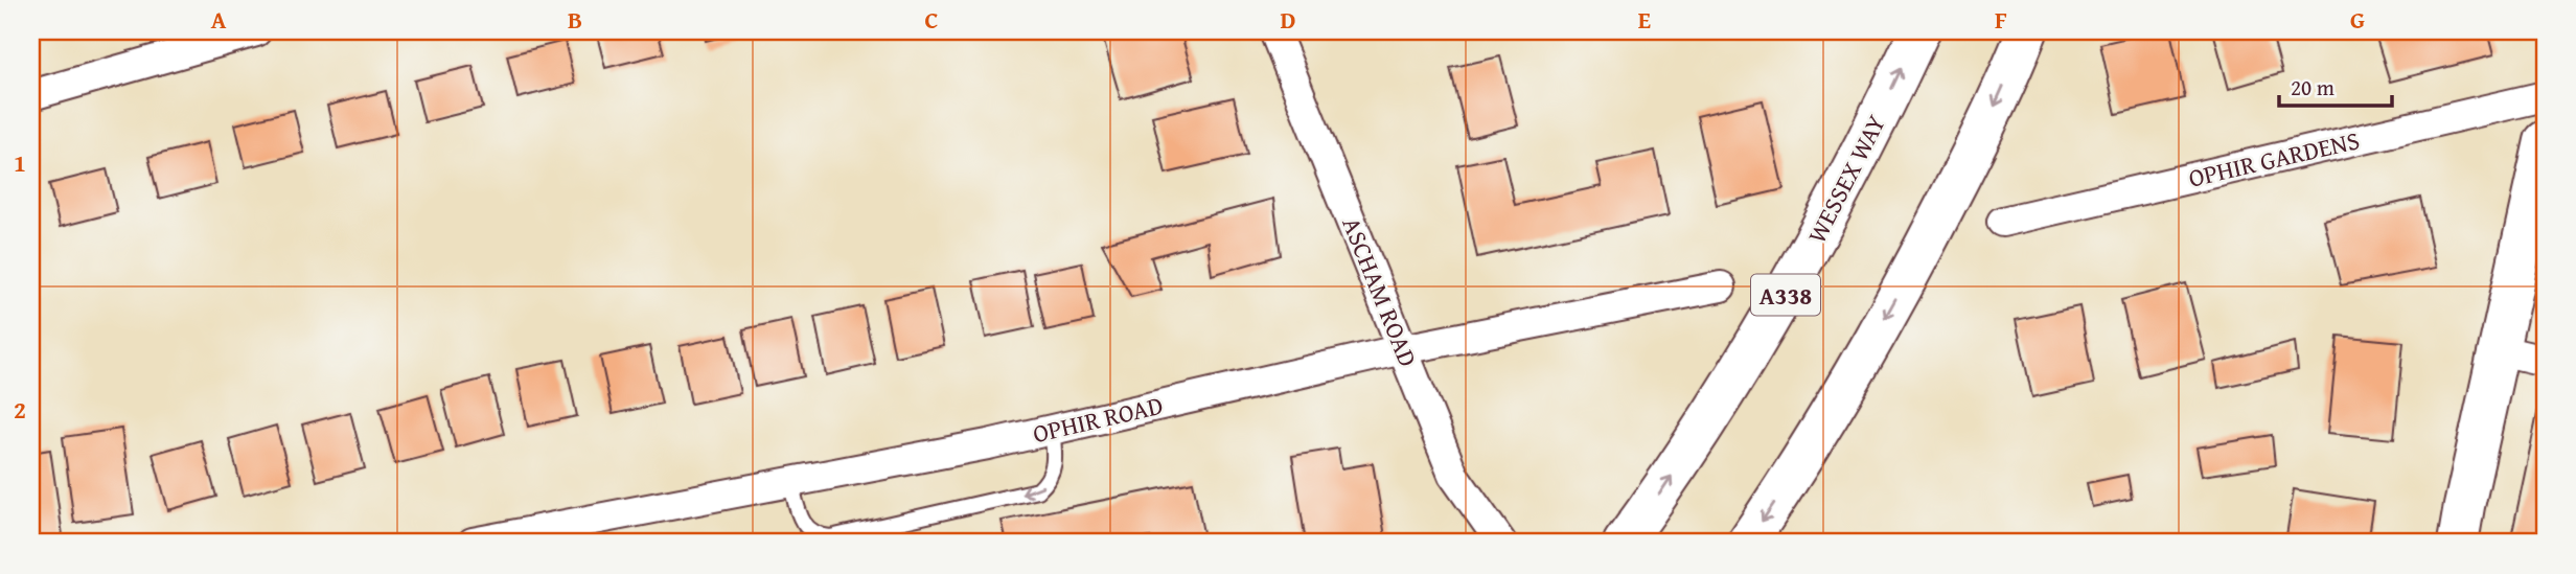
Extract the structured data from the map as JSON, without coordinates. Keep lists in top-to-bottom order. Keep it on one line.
{"streets":{"main road":["WESSEX WAY","A338"],"street":["OPHIR GARDENS","ASCHAM ROAD","OPHIR ROAD"]},"crossings":[["ASCHAM ROAD","OPHIR ROAD"]],"scale_bar":"20 m","grid":{"columns":["A","B","C","D","E","F","G"],"rows":["1","2"]}}
